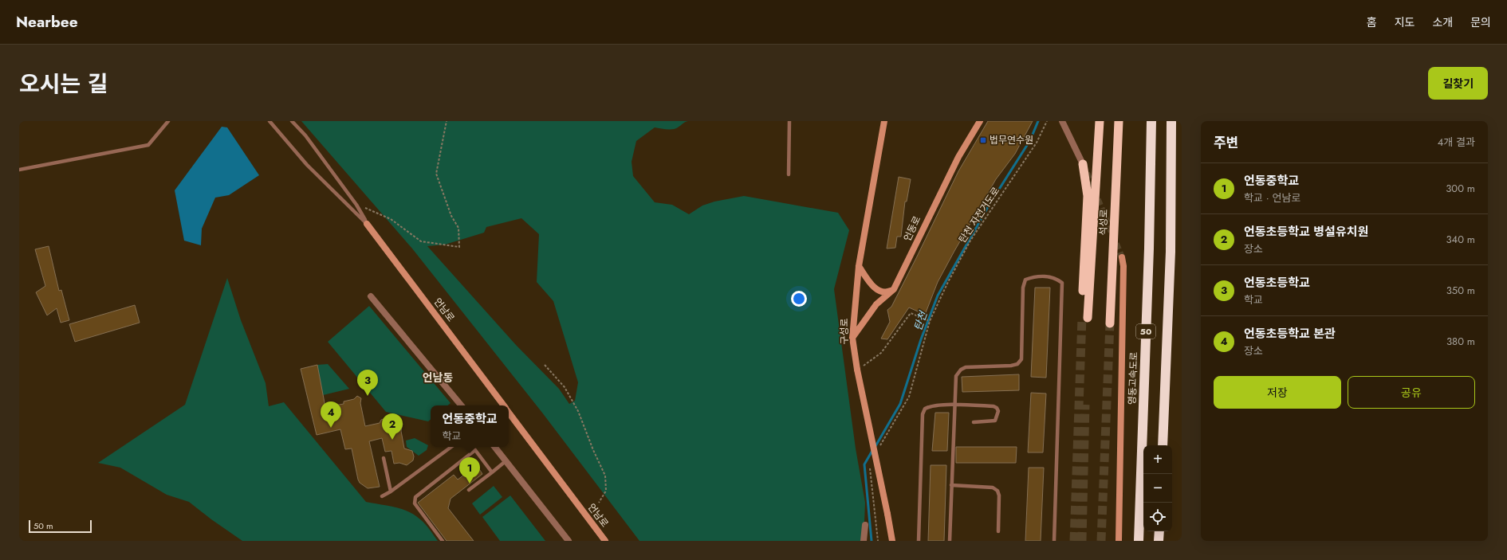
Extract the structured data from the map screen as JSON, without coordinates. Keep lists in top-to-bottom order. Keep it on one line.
{"streets":{"highway":["석성로","50","영동고속도로"],"main road":["언동로","언남로","구성로"],"path":["탄천 자전거도로"]},"crossings":[["언동로","구성로"]],"districts":["언남동"],"water":["탄천"],"places":{"transit":["법무연수원"]},"scale_bar":"50 m","page":{"header":"Nearbee","nav":["홈","지도","소개","문의"],"title":"오시는 길","buttons":["길찾기",["저장","공유"]],"heading":["주변","4개 결과"],"list":[{"mark":"1","name":"언동중학교","note":"학교 · 언남로","value":"300 m"},{"mark":"2","name":"언동초등학교 병설유치원","note":"장소","value":"340 m"},{"mark":"3","name":"언동초등학교","note":"학교","value":"350 m"},{"mark":"4","name":"언동초등학교 본관","note":"장소","value":"380 m"}],"pins":["3","4","2","1"],"popup":["언동중학교","학교"],"map_buttons":["+","−"],"scale":"50 m"}}
